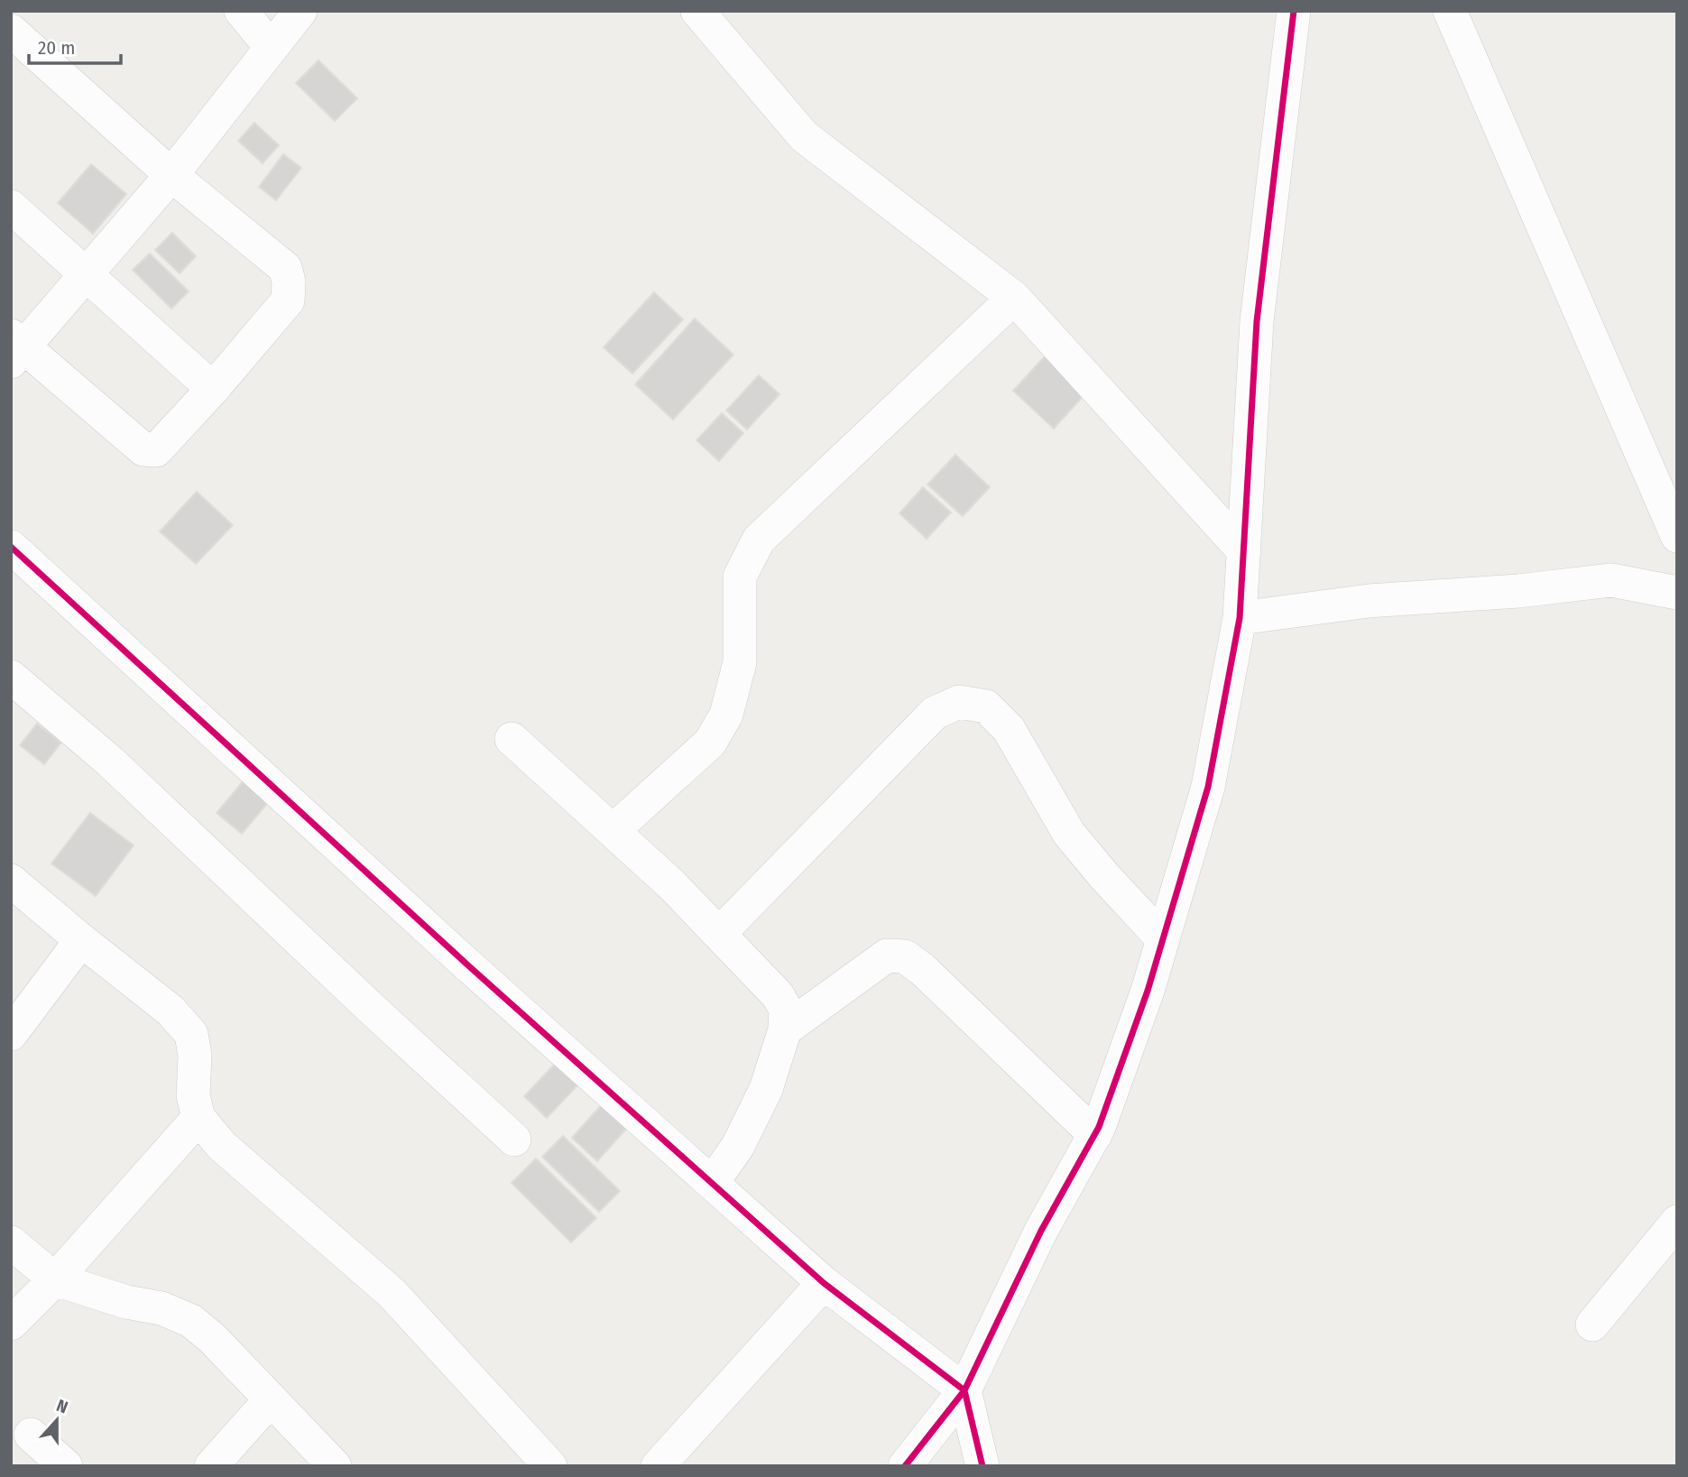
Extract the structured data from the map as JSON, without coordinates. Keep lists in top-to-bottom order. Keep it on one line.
{"scale_bar":"20 m","north":"top"}
